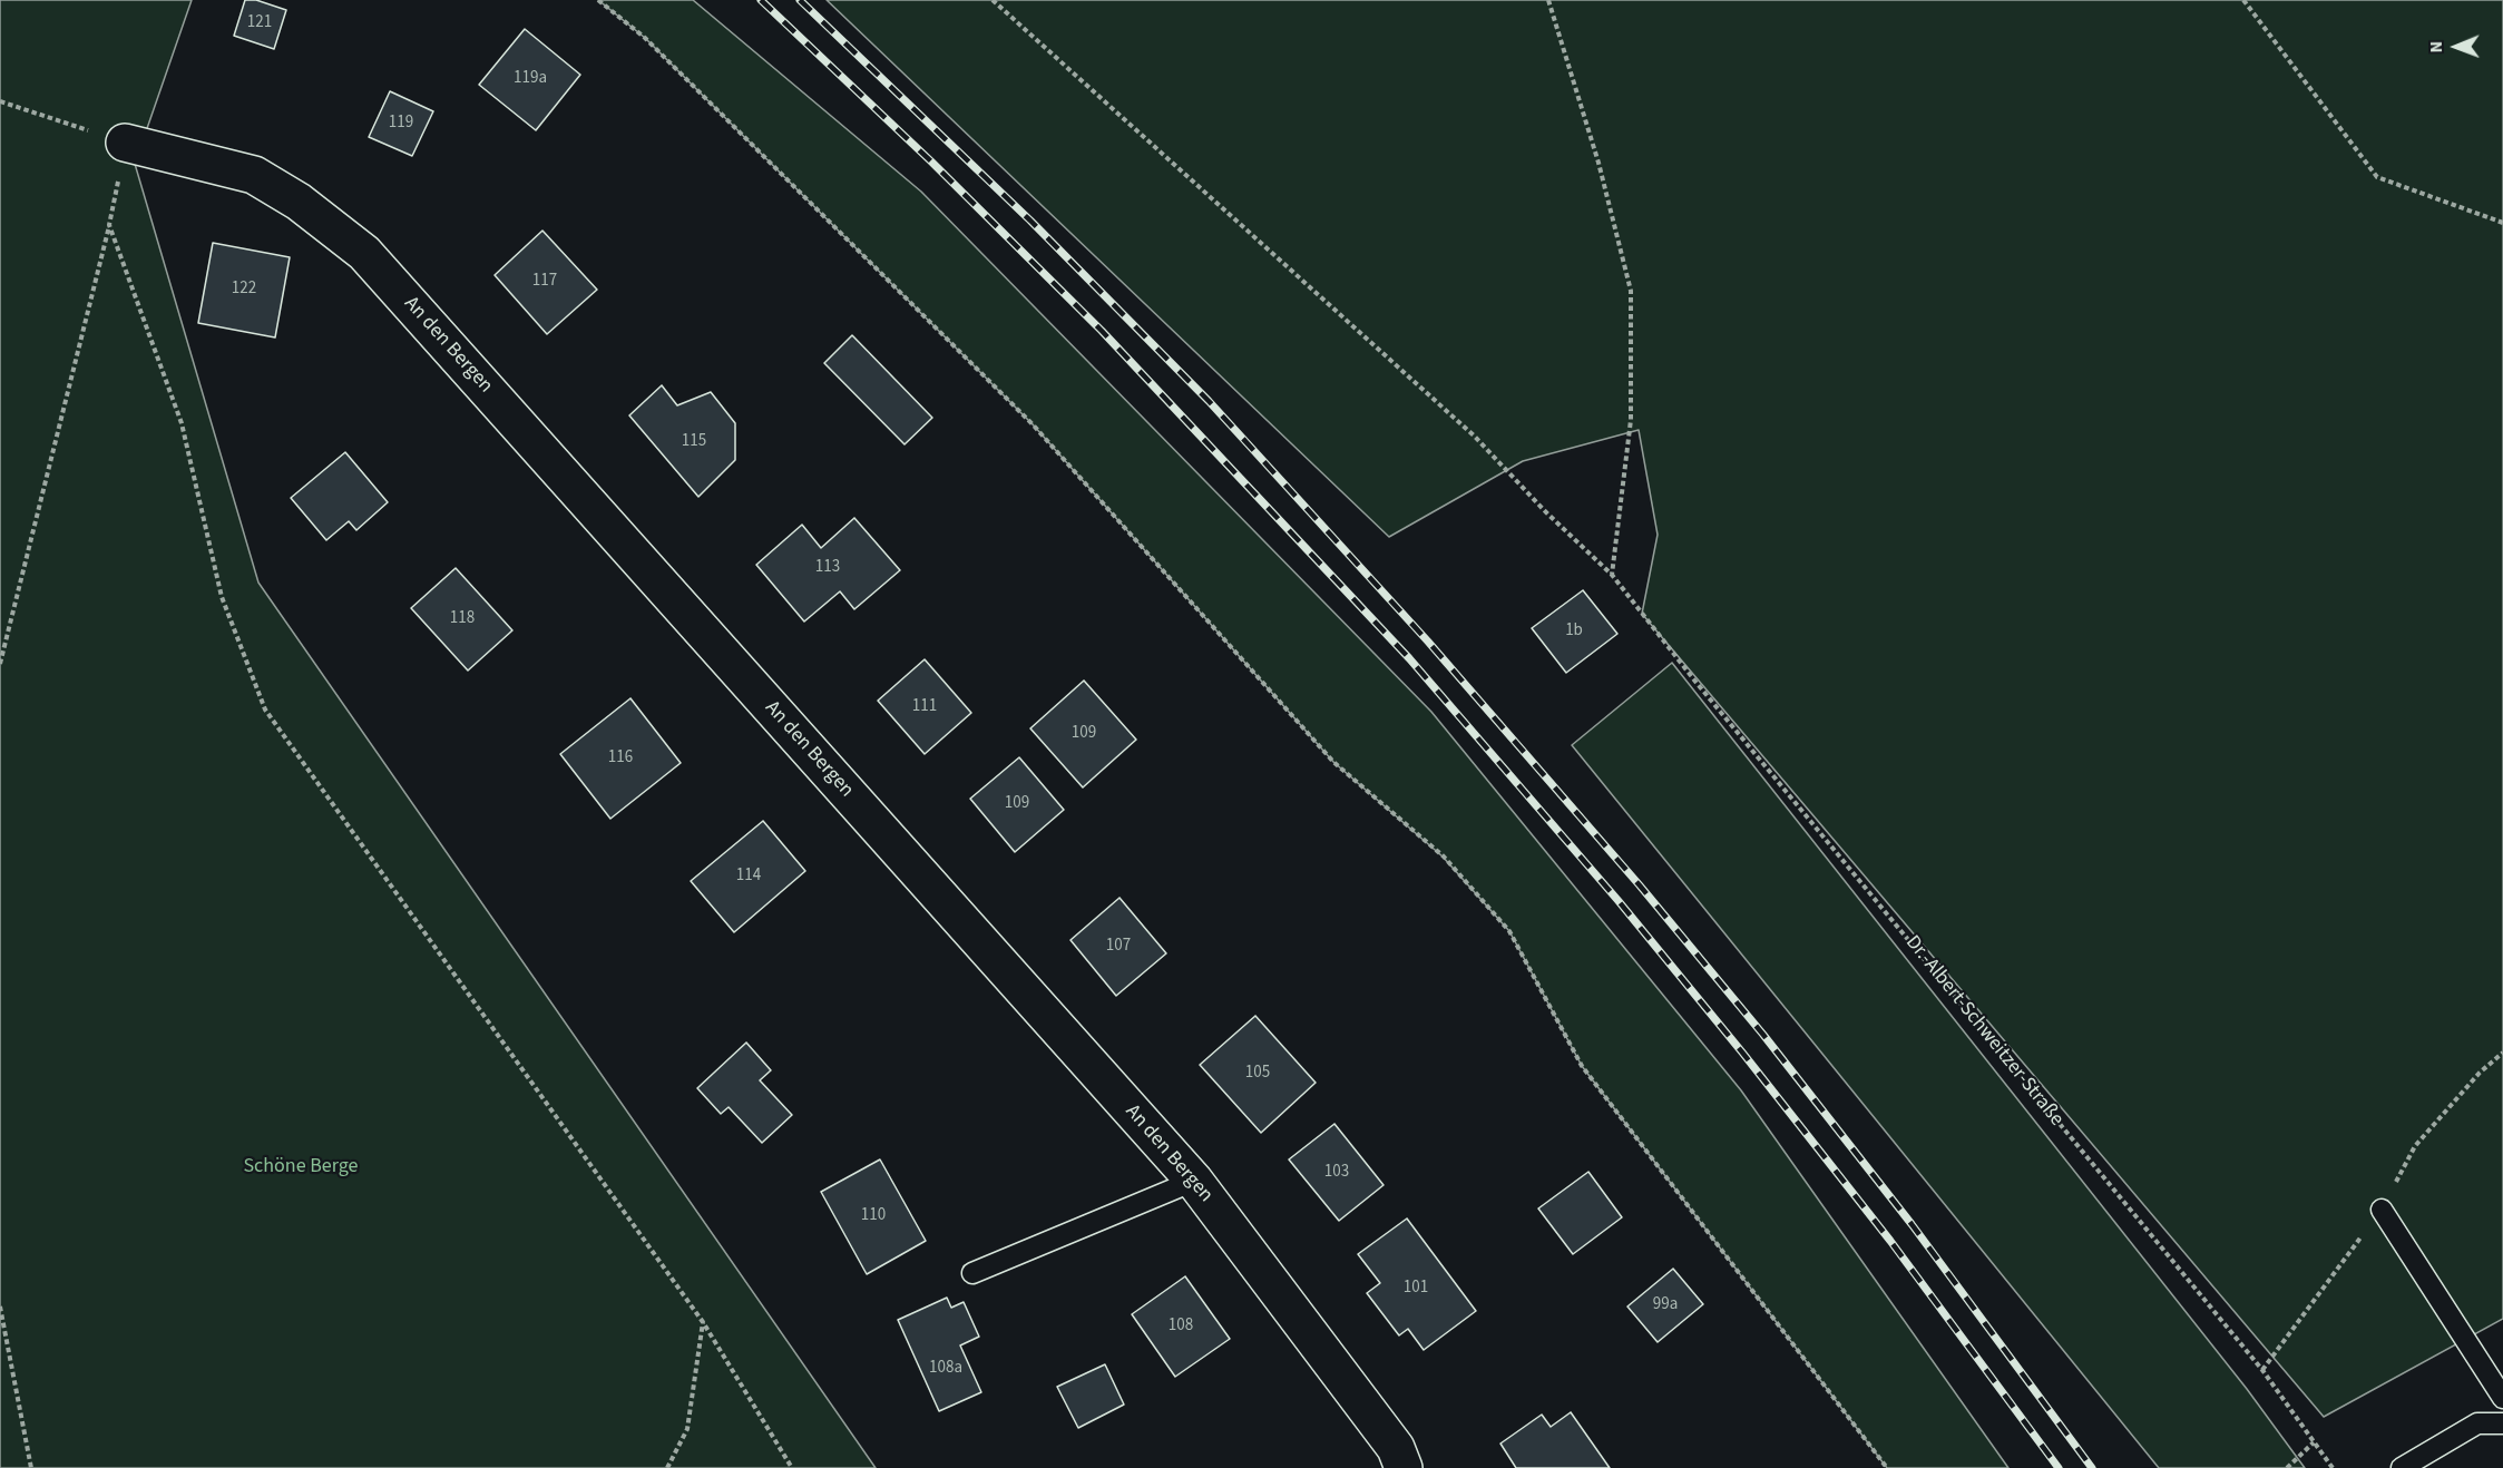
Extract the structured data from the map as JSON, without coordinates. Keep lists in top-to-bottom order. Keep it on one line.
{"streets":{"street":["An den Bergen"],"path":["Dr.-Albert-Schweitzer-Straße"]},"parks":["Schöne Berge"],"house_numbers":["121","119a","119","117","122","115","113","118","1b","111","109","116","109","114","107","105","103","110","101","99a","108","108a"],"north":"left"}
